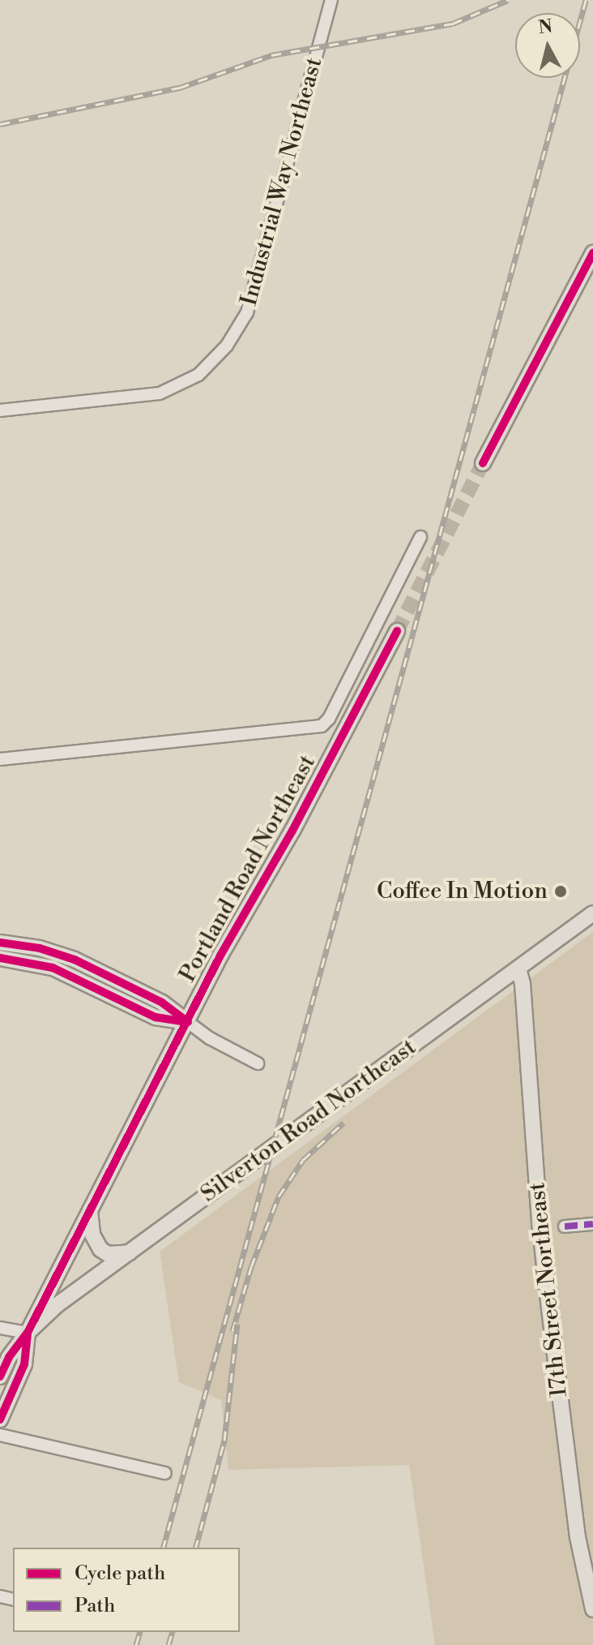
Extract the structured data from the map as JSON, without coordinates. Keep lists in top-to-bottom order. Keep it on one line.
{"streets":{"main road":["Portland Road Northeast","Silverton Road Northeast","17th Street Northeast"],"street":["Industrial Way Northeast"]},"crossings":[["Portland Road Northeast","Silverton Road Northeast"],["Silverton Road Northeast","17th Street Northeast"]],"places":["Coffee In Motion"],"legend":["Cycle path","Path"],"north":"top"}
